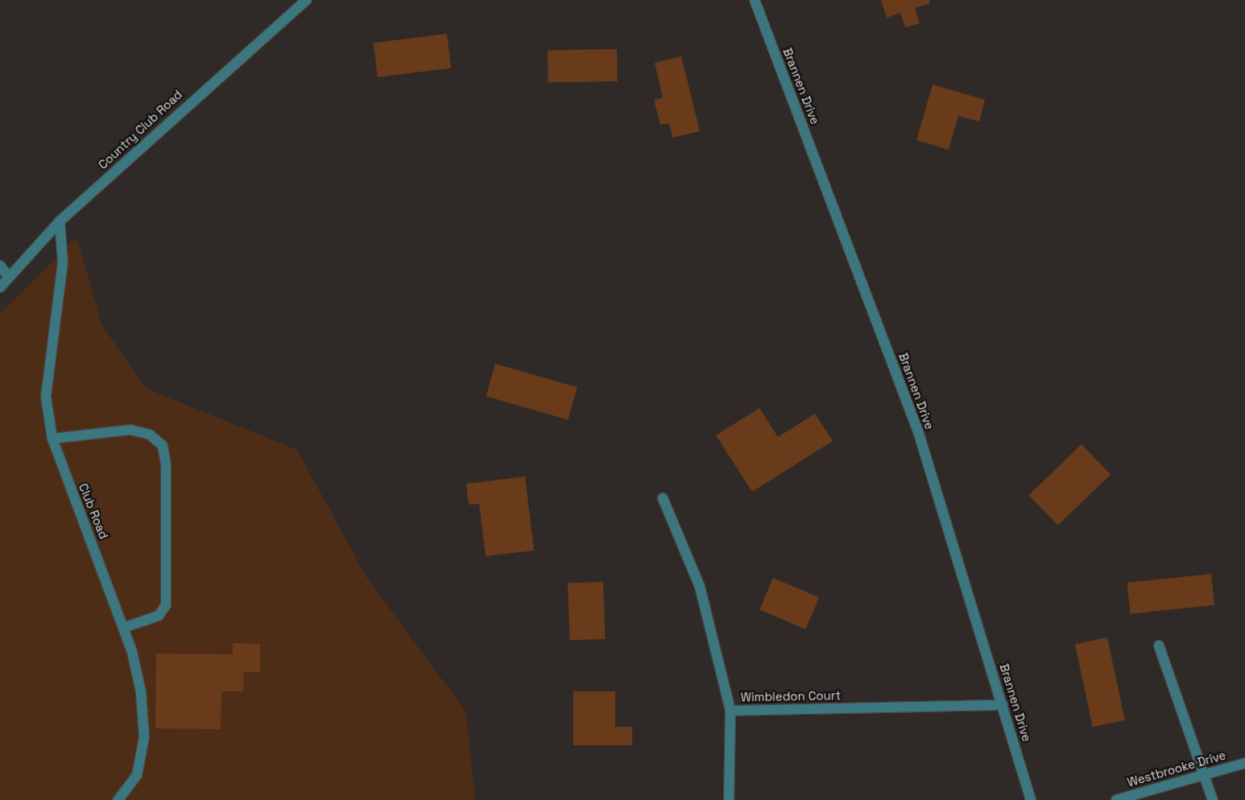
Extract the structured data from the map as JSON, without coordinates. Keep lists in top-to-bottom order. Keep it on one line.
{"streets":{"street":["Brannen Drive","Country Club Road","Club Road","Wimbledon Court","Westbrooke Drive"]},"crossings":[["Brannen Drive","Wimbledon Court"],["Country Club Road","Club Road"]]}
